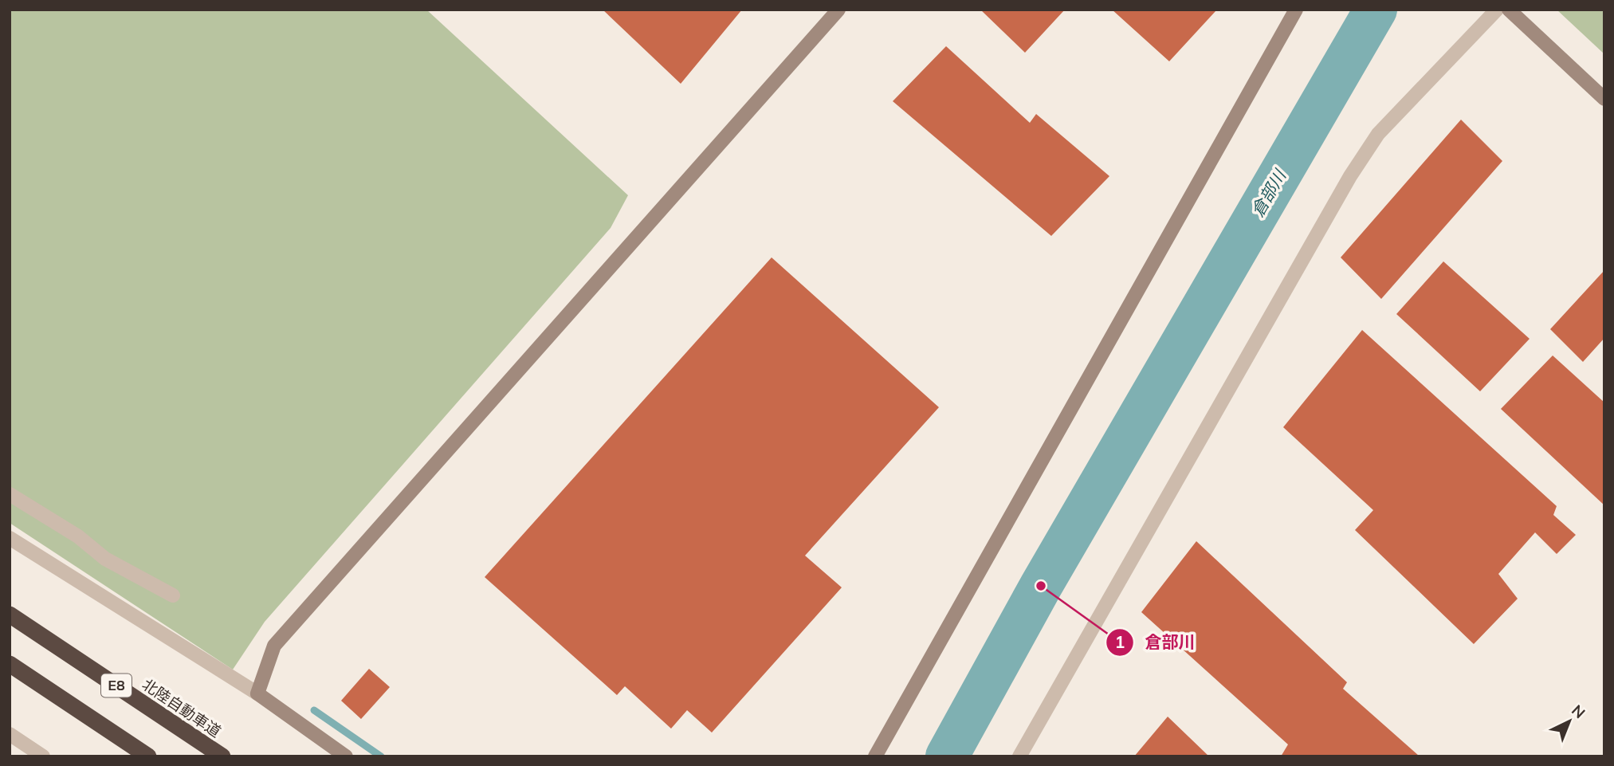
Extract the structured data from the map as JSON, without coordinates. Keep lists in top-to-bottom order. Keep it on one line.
{"streets":{"highway":["E8","北陸自動車道"]},"water":["倉部川"],"places":["倉部川"],"north":"top right"}
